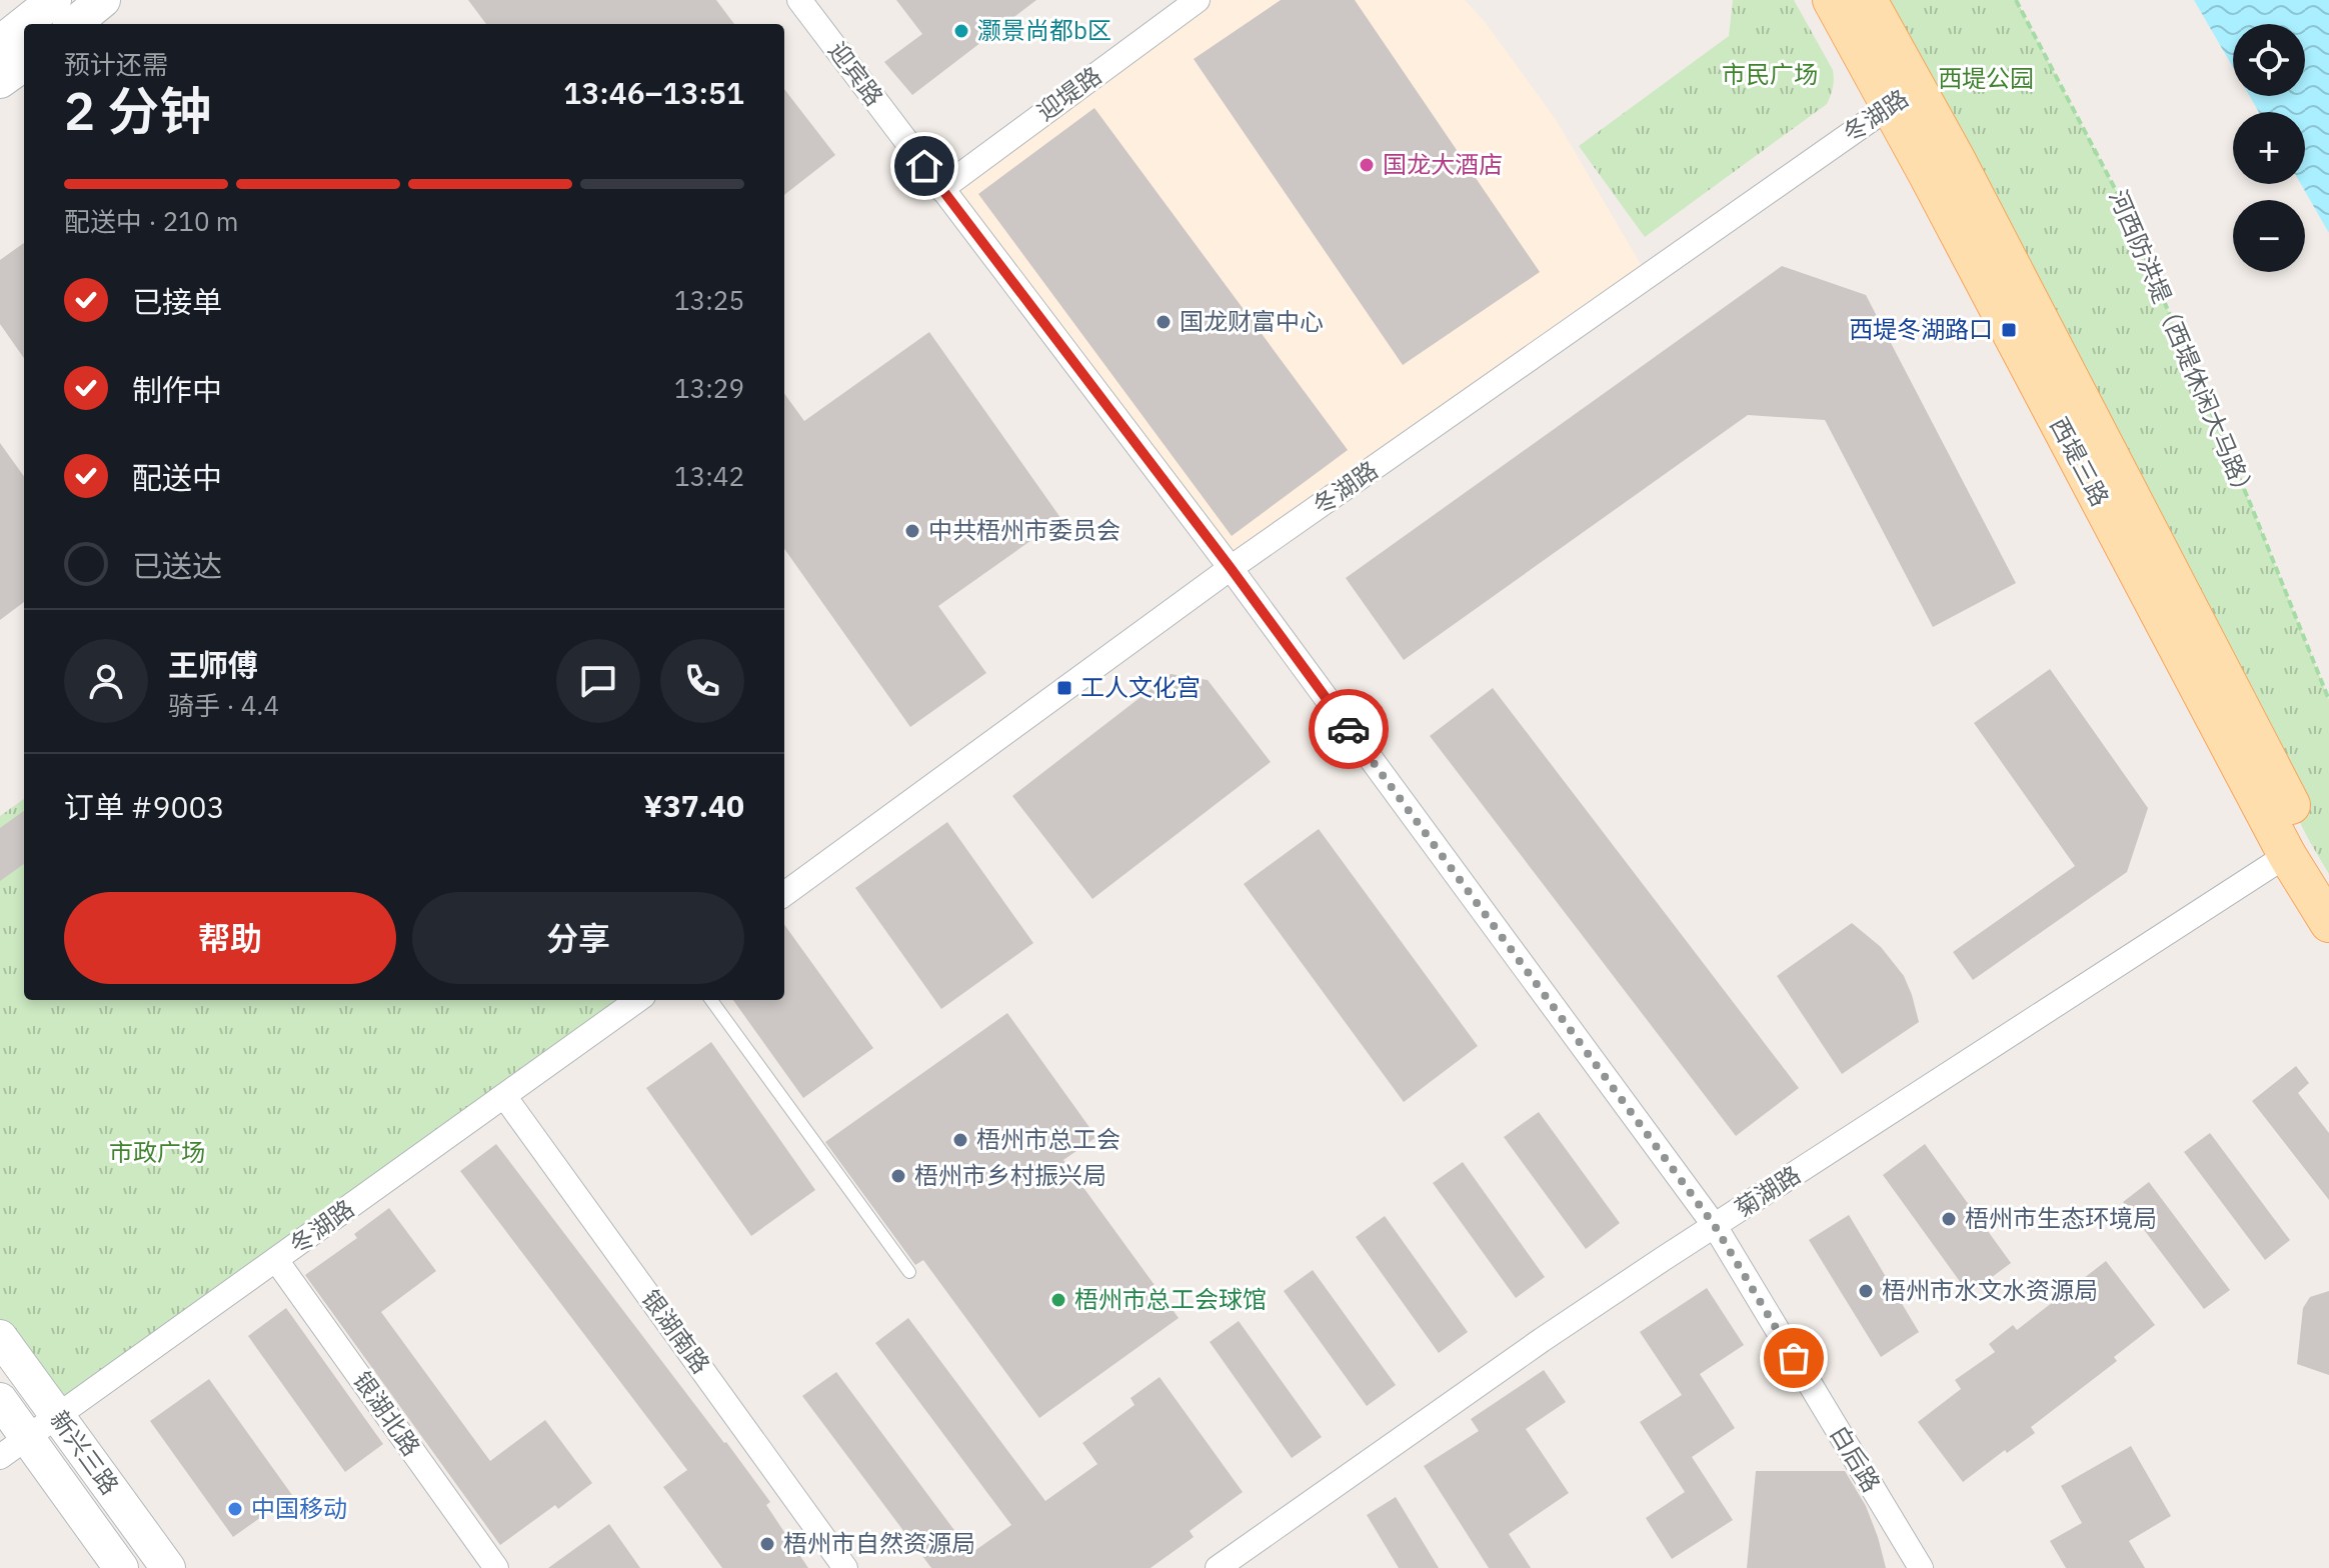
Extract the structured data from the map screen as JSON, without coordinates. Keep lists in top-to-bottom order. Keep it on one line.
{"streets":{"main road":["西堤三路","新兴三路"],"street":["迎宾路","迎堤路","冬湖路","菊湖路","银湖南路","银湖北路","白后路"],"path":["河西防洪堤（西堤休闲大马路）"]},"crossings":[["迎宾路","迎堤路"],["迎宾路","冬湖路"],["迎宾路","菊湖路"],["迎宾路","白后路"],["冬湖路","西堤三路"],["冬湖路","银湖南路"],["冬湖路","银湖北路"],["冬湖路","新兴三路"],["西堤三路","菊湖路"],["菊湖路","白后路"]],"parks":["市民广场","西堤公园","市政广场"],"places":{"other":["灏景尚都b区","国龙大酒店","国龙财富中心","中共梧州市委员会","梧州市总工会","梧州市乡村振兴局","梧州市生态环境局","梧州市水文水资源局","梧州市总工会球馆","中国移动","梧州市自然资源局"],"transit":["西堤冬湖路口","工人文化宫"]},"page":{"map_buttons":["+","−"],"heading":["2 分钟","预计还需","13:46–13:51"],"panel":["王师傅","骑手 · 4.4","订单 #9003","¥37.40"],"bar":"配送中 · 210 m","list":[["已接单","13:25"],["制作中","13:29"],["配送中","13:42"],"已送达"],"buttons":["帮助","分享"]}}
